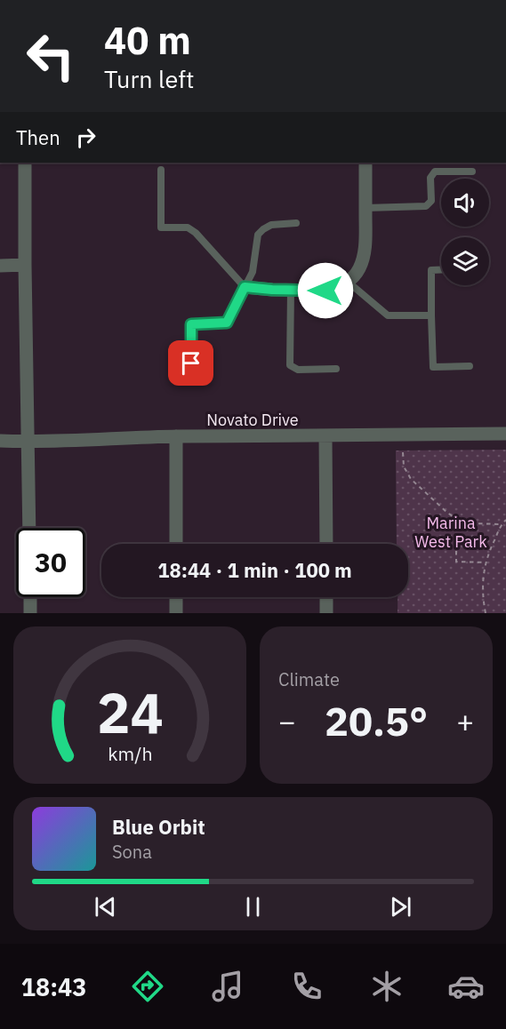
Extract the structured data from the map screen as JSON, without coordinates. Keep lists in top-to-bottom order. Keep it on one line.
{"streets":{"street":["Novato Drive"]},"parks":["Marina West Park"],"page":{"turn":["40 m","Turn left"],"then":"Then","limit":"30","trip":"18:44 · 1 min · 100 m","tile":"Climate","heat":["−","20.5°","+"],"song":["Blue Orbit","Sona"],"tabs":"18:43","gauge":["24","km/h"]}}
